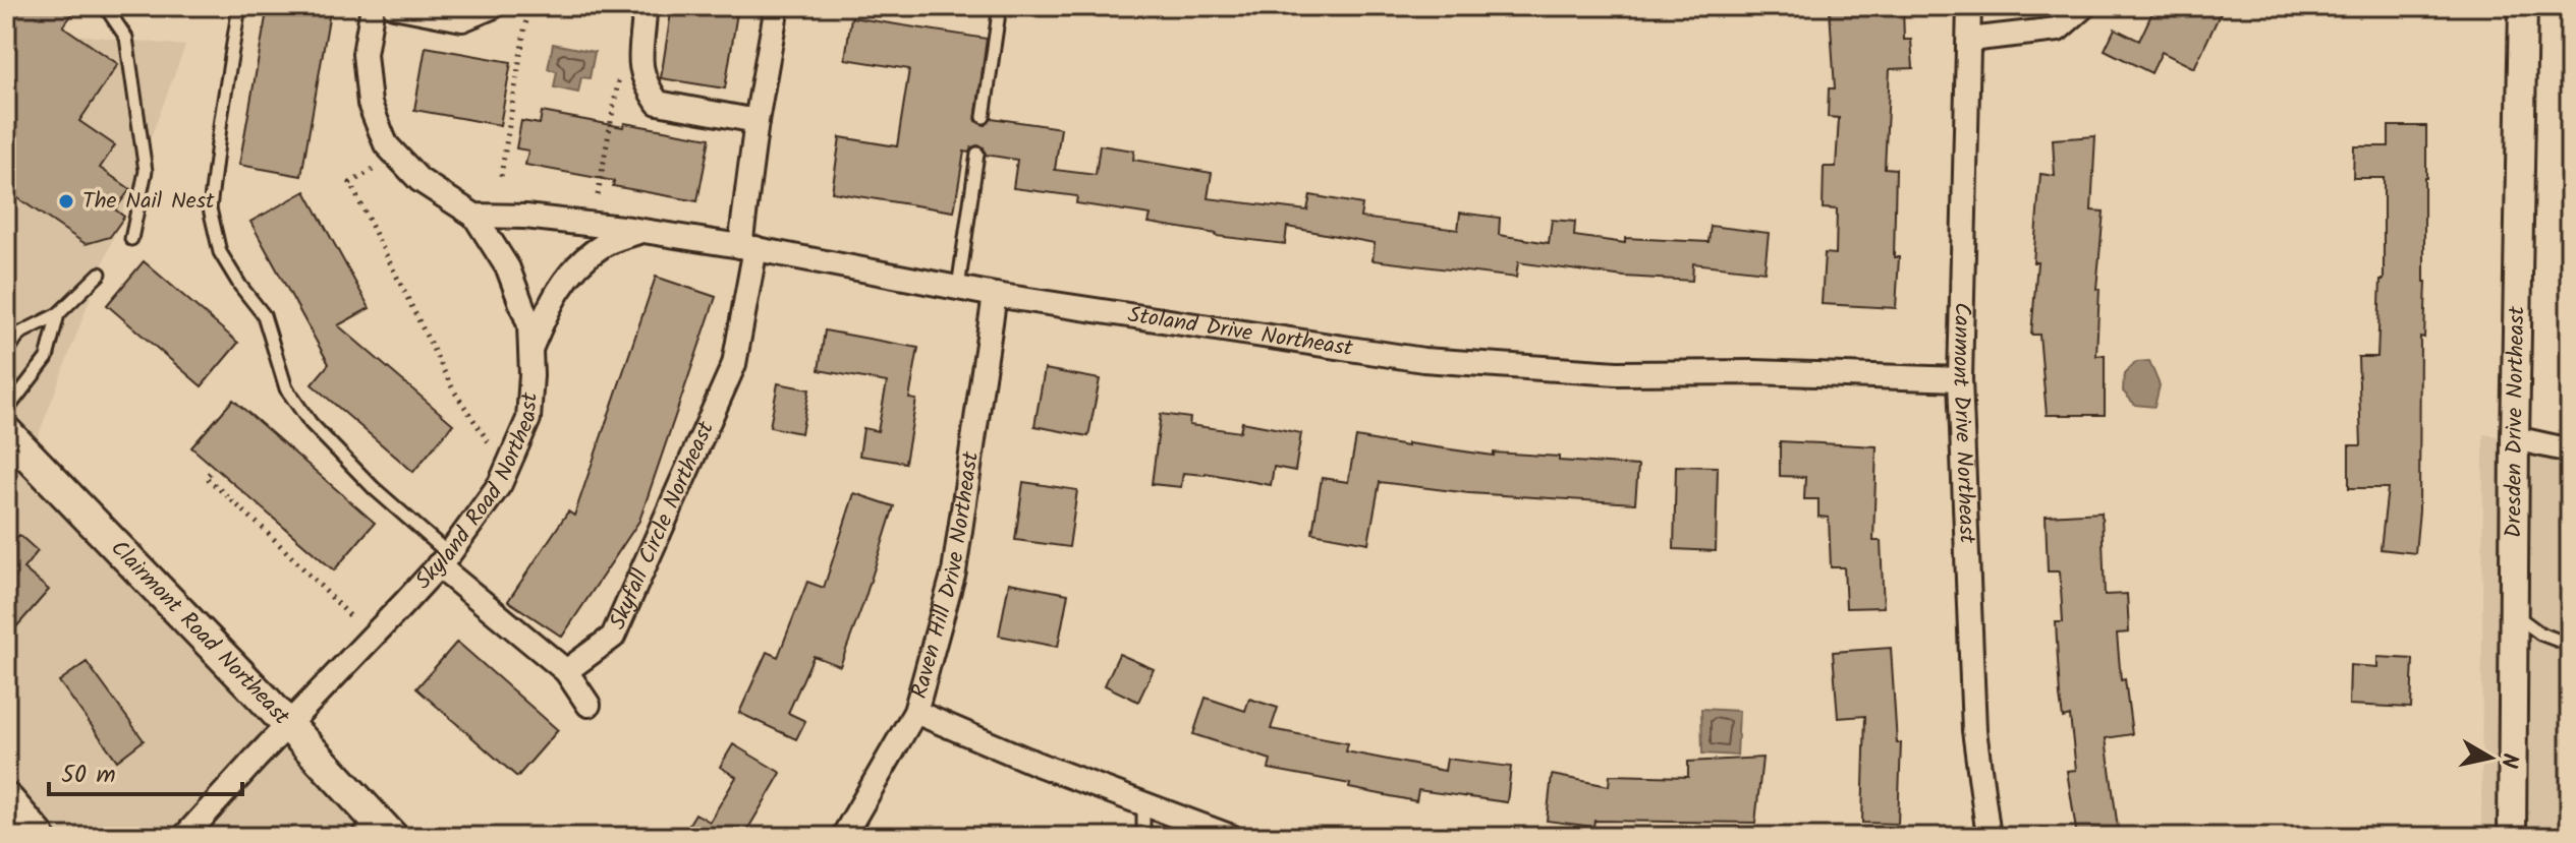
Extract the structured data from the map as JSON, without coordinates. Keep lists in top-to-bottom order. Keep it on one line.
{"streets":{"main road":["Clairmont Road Northeast"],"street":["Stoland Drive Northeast","Dresden Drive Northeast","Canmont Drive Northeast","Skyland Road Northeast","Skyfall Circle Northeast","Raven Hill Drive Northeast"]},"crossings":[["Stoland Drive Northeast","Canmont Drive Northeast"],["Stoland Drive Northeast","Skyland Road Northeast"],["Stoland Drive Northeast","Skyfall Circle Northeast"],["Stoland Drive Northeast","Raven Hill Drive Northeast"],["Skyland Road Northeast","Clairmont Road Northeast"]],"places":["The Nail Nest"],"scale_bar":"50 m","north":"right"}
